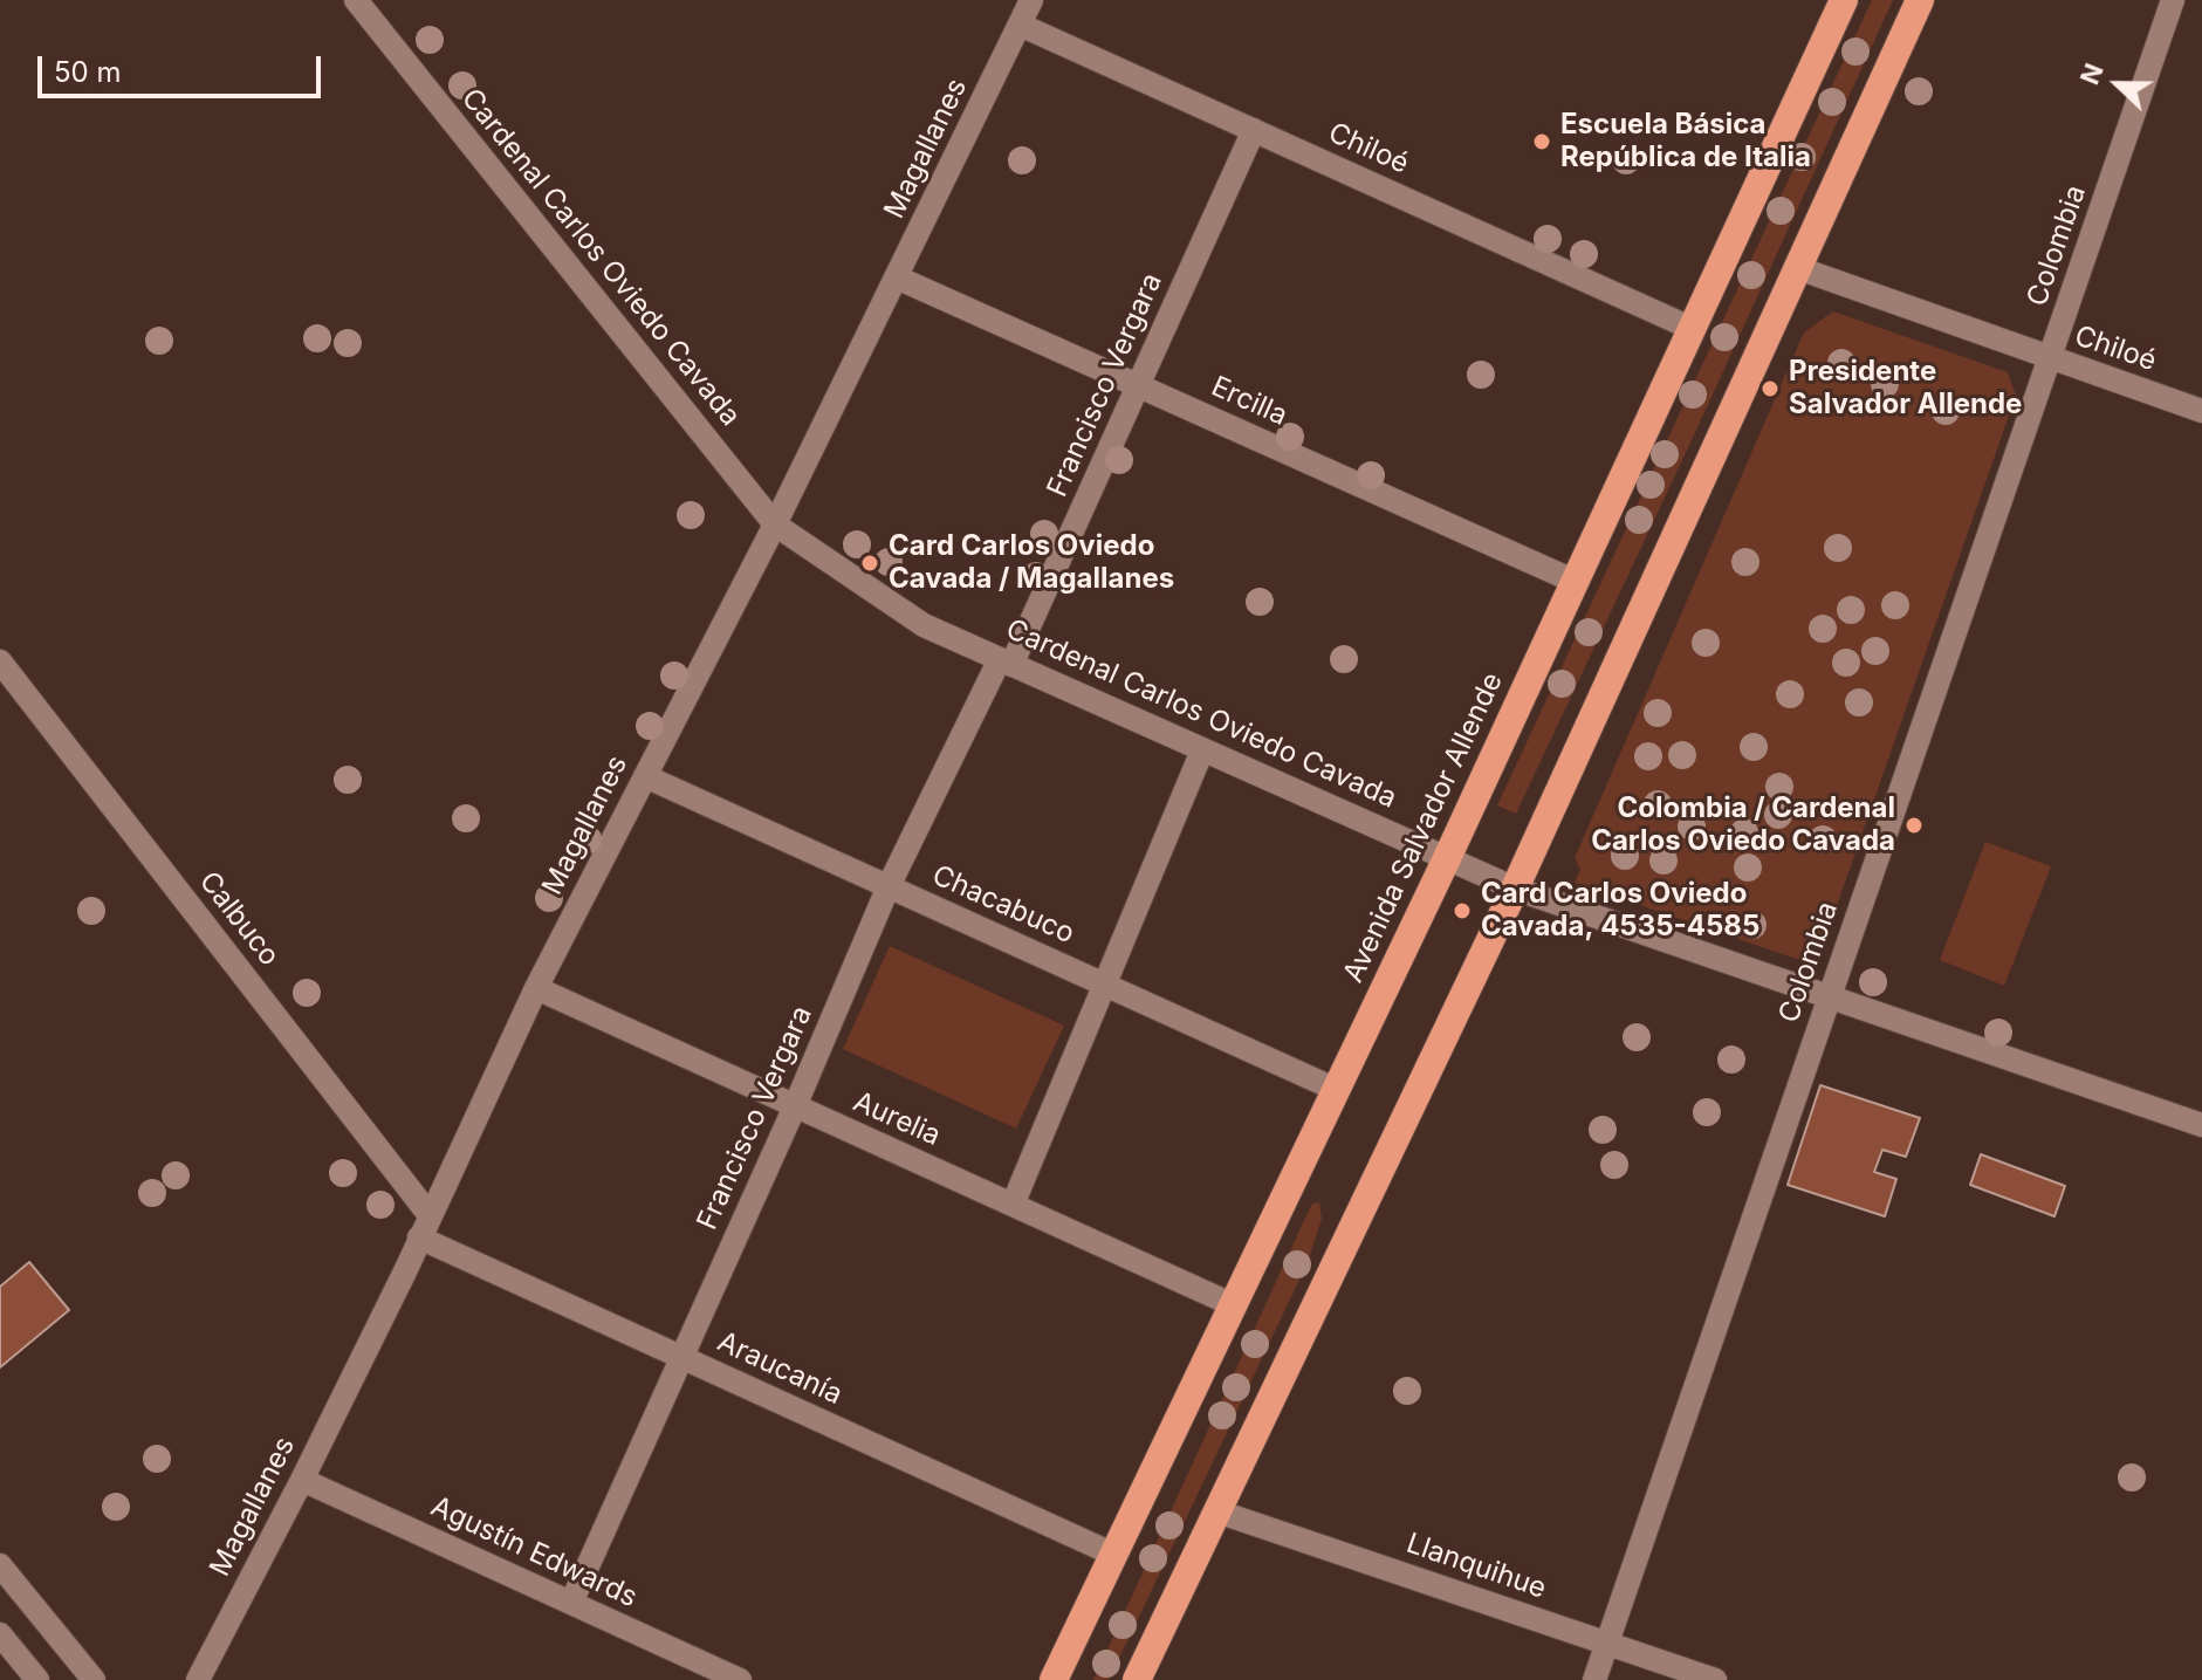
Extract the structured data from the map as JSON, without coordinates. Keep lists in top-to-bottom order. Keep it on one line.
{"streets":{"highway":["Avenida Salvador Allende"],"street":["Magallanes","Chiloé","Colombia","Cardenal Carlos Oviedo Cavada","Francisco Vergara","Ercilla","Chacabuco","Calbuco","Aurelia","Araucanía","Agustín Edwards","Llanquihue"]},"crossings":[["Magallanes","Chiloé"],["Magallanes","Cardenal Carlos Oviedo Cavada"],["Magallanes","Ercilla"],["Magallanes","Chacabuco"],["Magallanes","Calbuco"],["Magallanes","Aurelia"],["Magallanes","Araucanía"],["Magallanes","Agustín Edwards"],["Chiloé","Colombia"],["Chiloé","Francisco Vergara"],["Chiloé","Avenida Salvador Allende"],["Colombia","Cardenal Carlos Oviedo Cavada"],["Colombia","Llanquihue"],["Cardenal Carlos Oviedo Cavada","Francisco Vergara"],["Cardenal Carlos Oviedo Cavada","Avenida Salvador Allende"],["Francisco Vergara","Ercilla"],["Francisco Vergara","Chacabuco"],["Francisco Vergara","Aurelia"],["Francisco Vergara","Araucanía"],["Francisco Vergara","Agustín Edwards"],["Ercilla","Avenida Salvador Allende"],["Avenida Salvador Allende","Chacabuco"],["Avenida Salvador Allende","Aurelia"],["Avenida Salvador Allende","Araucanía"]],"places":["Escuela Básica República de Italia","Presidente Salvador Allende","Card Carlos Oviedo Cavada / Magallanes","Colombia / Cardenal Carlos Oviedo Cavada","Card Carlos Oviedo Cavada, 4535-4585"],"scale_bar":"50 m","north":"left"}
